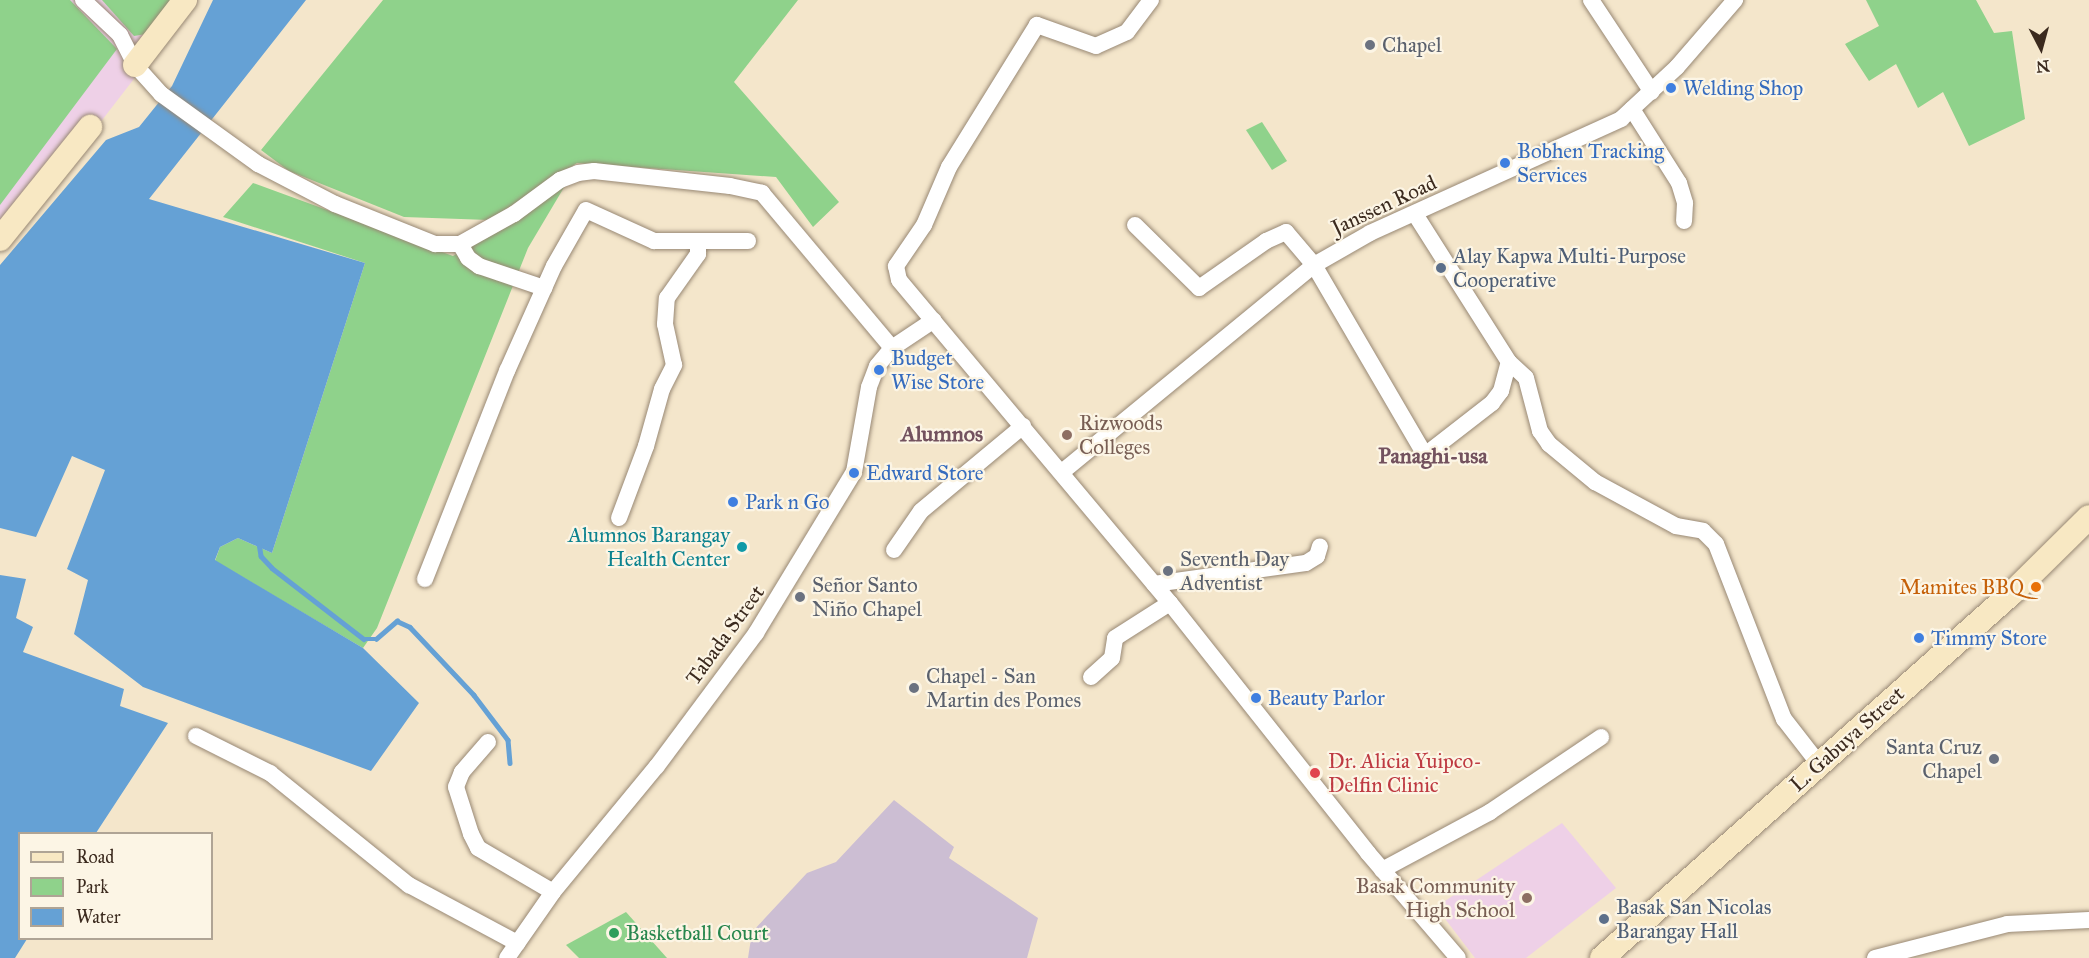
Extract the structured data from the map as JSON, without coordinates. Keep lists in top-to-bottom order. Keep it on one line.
{"streets":{"street":["Janssen Road","Tabada Street","L. Gabuya Street"]},"districts":["Alumnos","Panaghi-usa"],"places":["Chapel","Welding Shop","Bobhen Tracking Services","Alay Kapwa Multi-Purpose Cooperative","Budget Wise Store","Rizwoods Colleges","Edward Store","Park n Go","Alumnos Barangay Health Center","Seventh Day Adventist","Mamites BBQ","Señor Santo Niño Chapel","Timmy Store","Chapel - San Martin des Pomes","Beauty Parlor","Santa Cruz Chapel","Dr. Alicia Yuipco- Delfin Clinic","Basak Community High School","Basak San Nicolas Barangay Hall","Basketball Court"],"legend":["Road","Park","Water"],"north":"bottom"}
